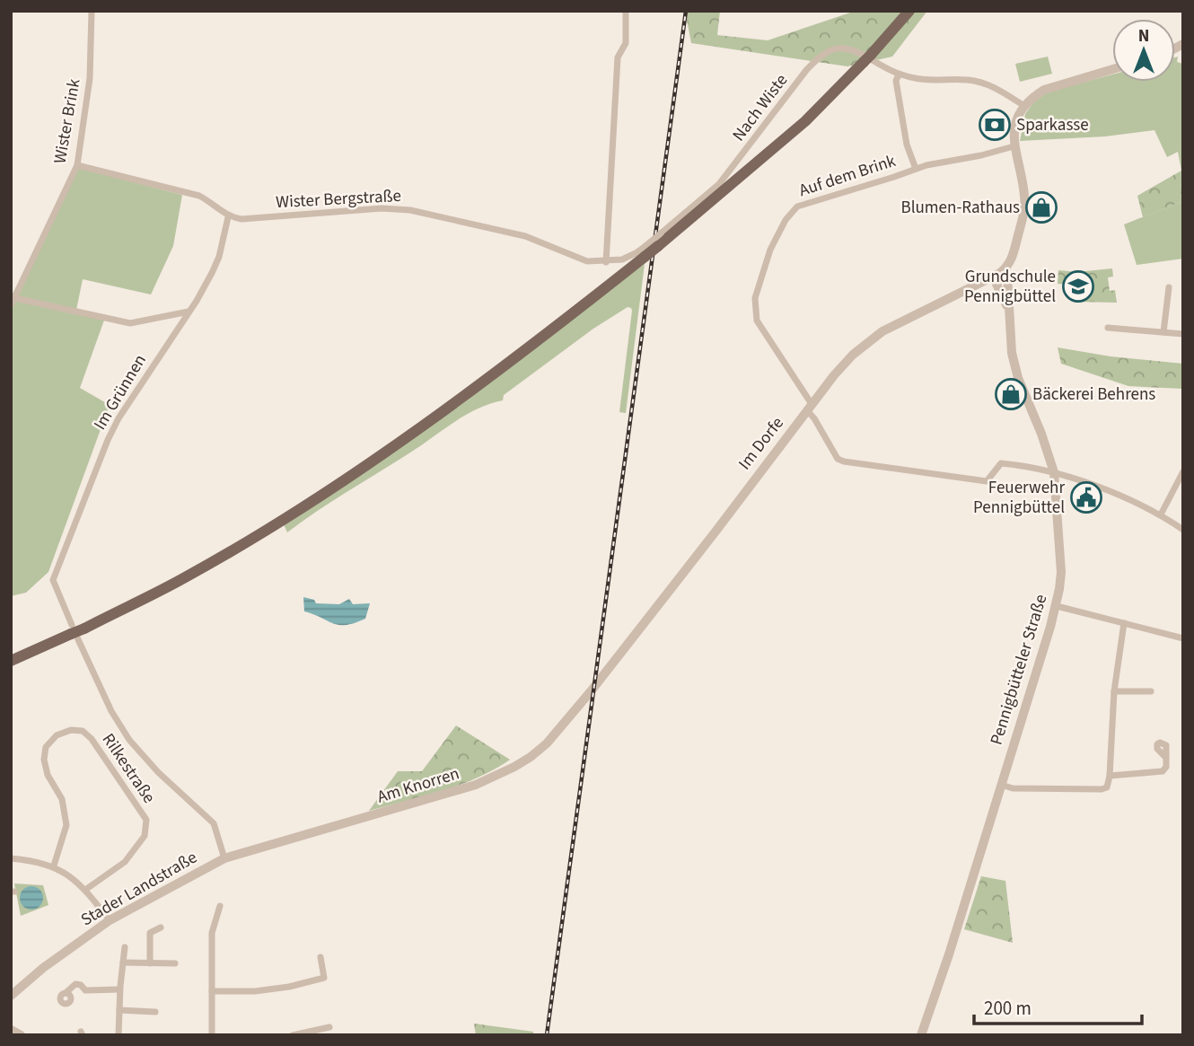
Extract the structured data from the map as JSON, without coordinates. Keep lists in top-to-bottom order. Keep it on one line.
{"streets":{"street":["Nach Wiste","Wister Brink","Auf dem Brink","Wister Bergstraße","Im Grünnen","Im Dorfe","Pennigbütteler Straße","Rilkestraße","Am Knorren","Stader Landstraße"]},"crossings":[["Nach Wiste","Wister Bergstraße"],["Auf dem Brink","Im Dorfe"],["Auf dem Brink","Pennigbütteler Straße"],["Wister Bergstraße","Im Grünnen"],["Im Grünnen","Am Knorren"],["Im Grünnen","Stader Landstraße"],["Im Dorfe","Pennigbütteler Straße"],["Im Dorfe","Am Knorren"],["Am Knorren","Stader Landstraße"]],"places":{"bank":["Sparkasse"],"shop":["Blumen-Rathaus","Bäckerei Behrens"],"school or university":["Grundschule Pennigbüttel"],"public building":["Feuerwehr Pennigbüttel"]},"scale_bar":"200 m","north":"top"}
